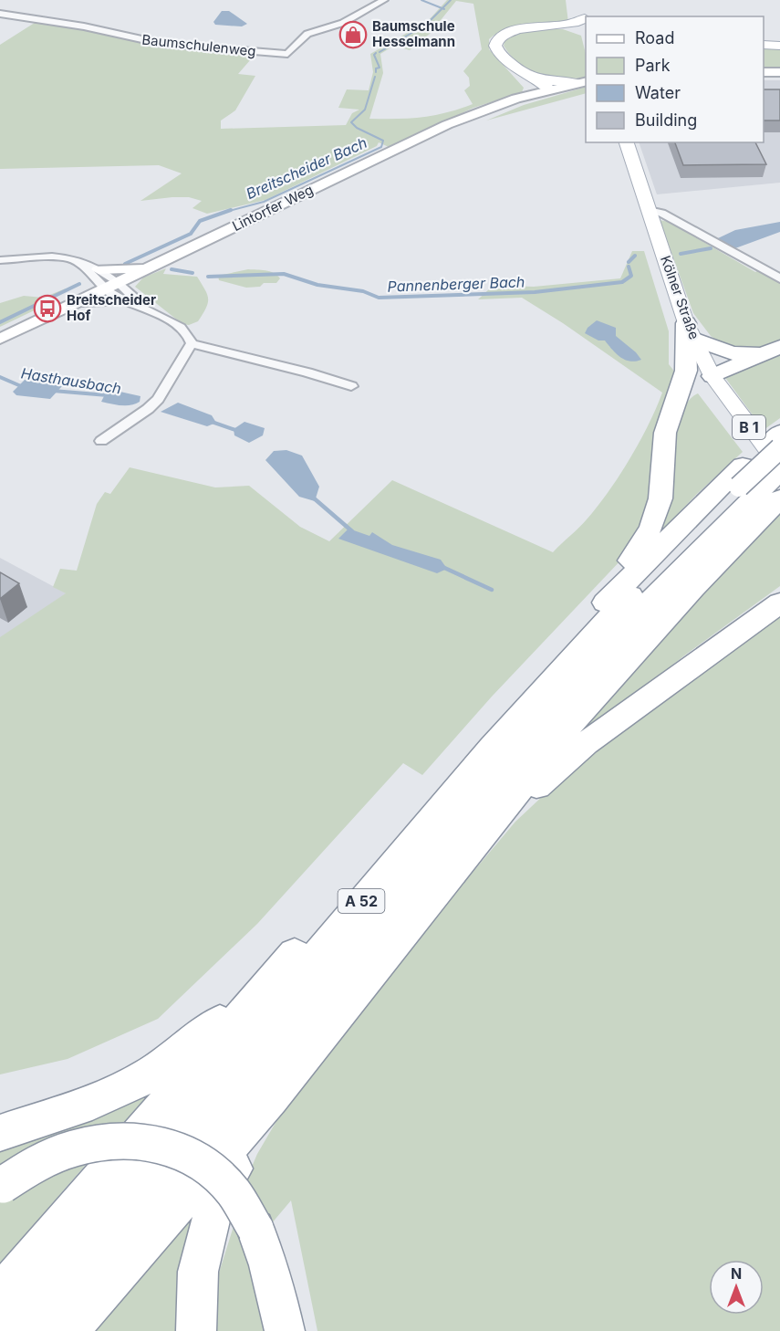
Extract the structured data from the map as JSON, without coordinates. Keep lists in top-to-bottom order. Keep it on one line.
{"streets":{"highway":["A 52"],"main road":["Lintorfer Weg","Kölner Straße","B 1"],"street":["Baumschulenweg"]},"water":["Breitscheider Bach","Pannenberger Bach","Hasthausbach"],"places":{"shop":["Baumschule Hesselmann"],"bus stop":["Breitscheider Hof"]},"legend":["Road","Park","Water","Building"],"north":"top"}
